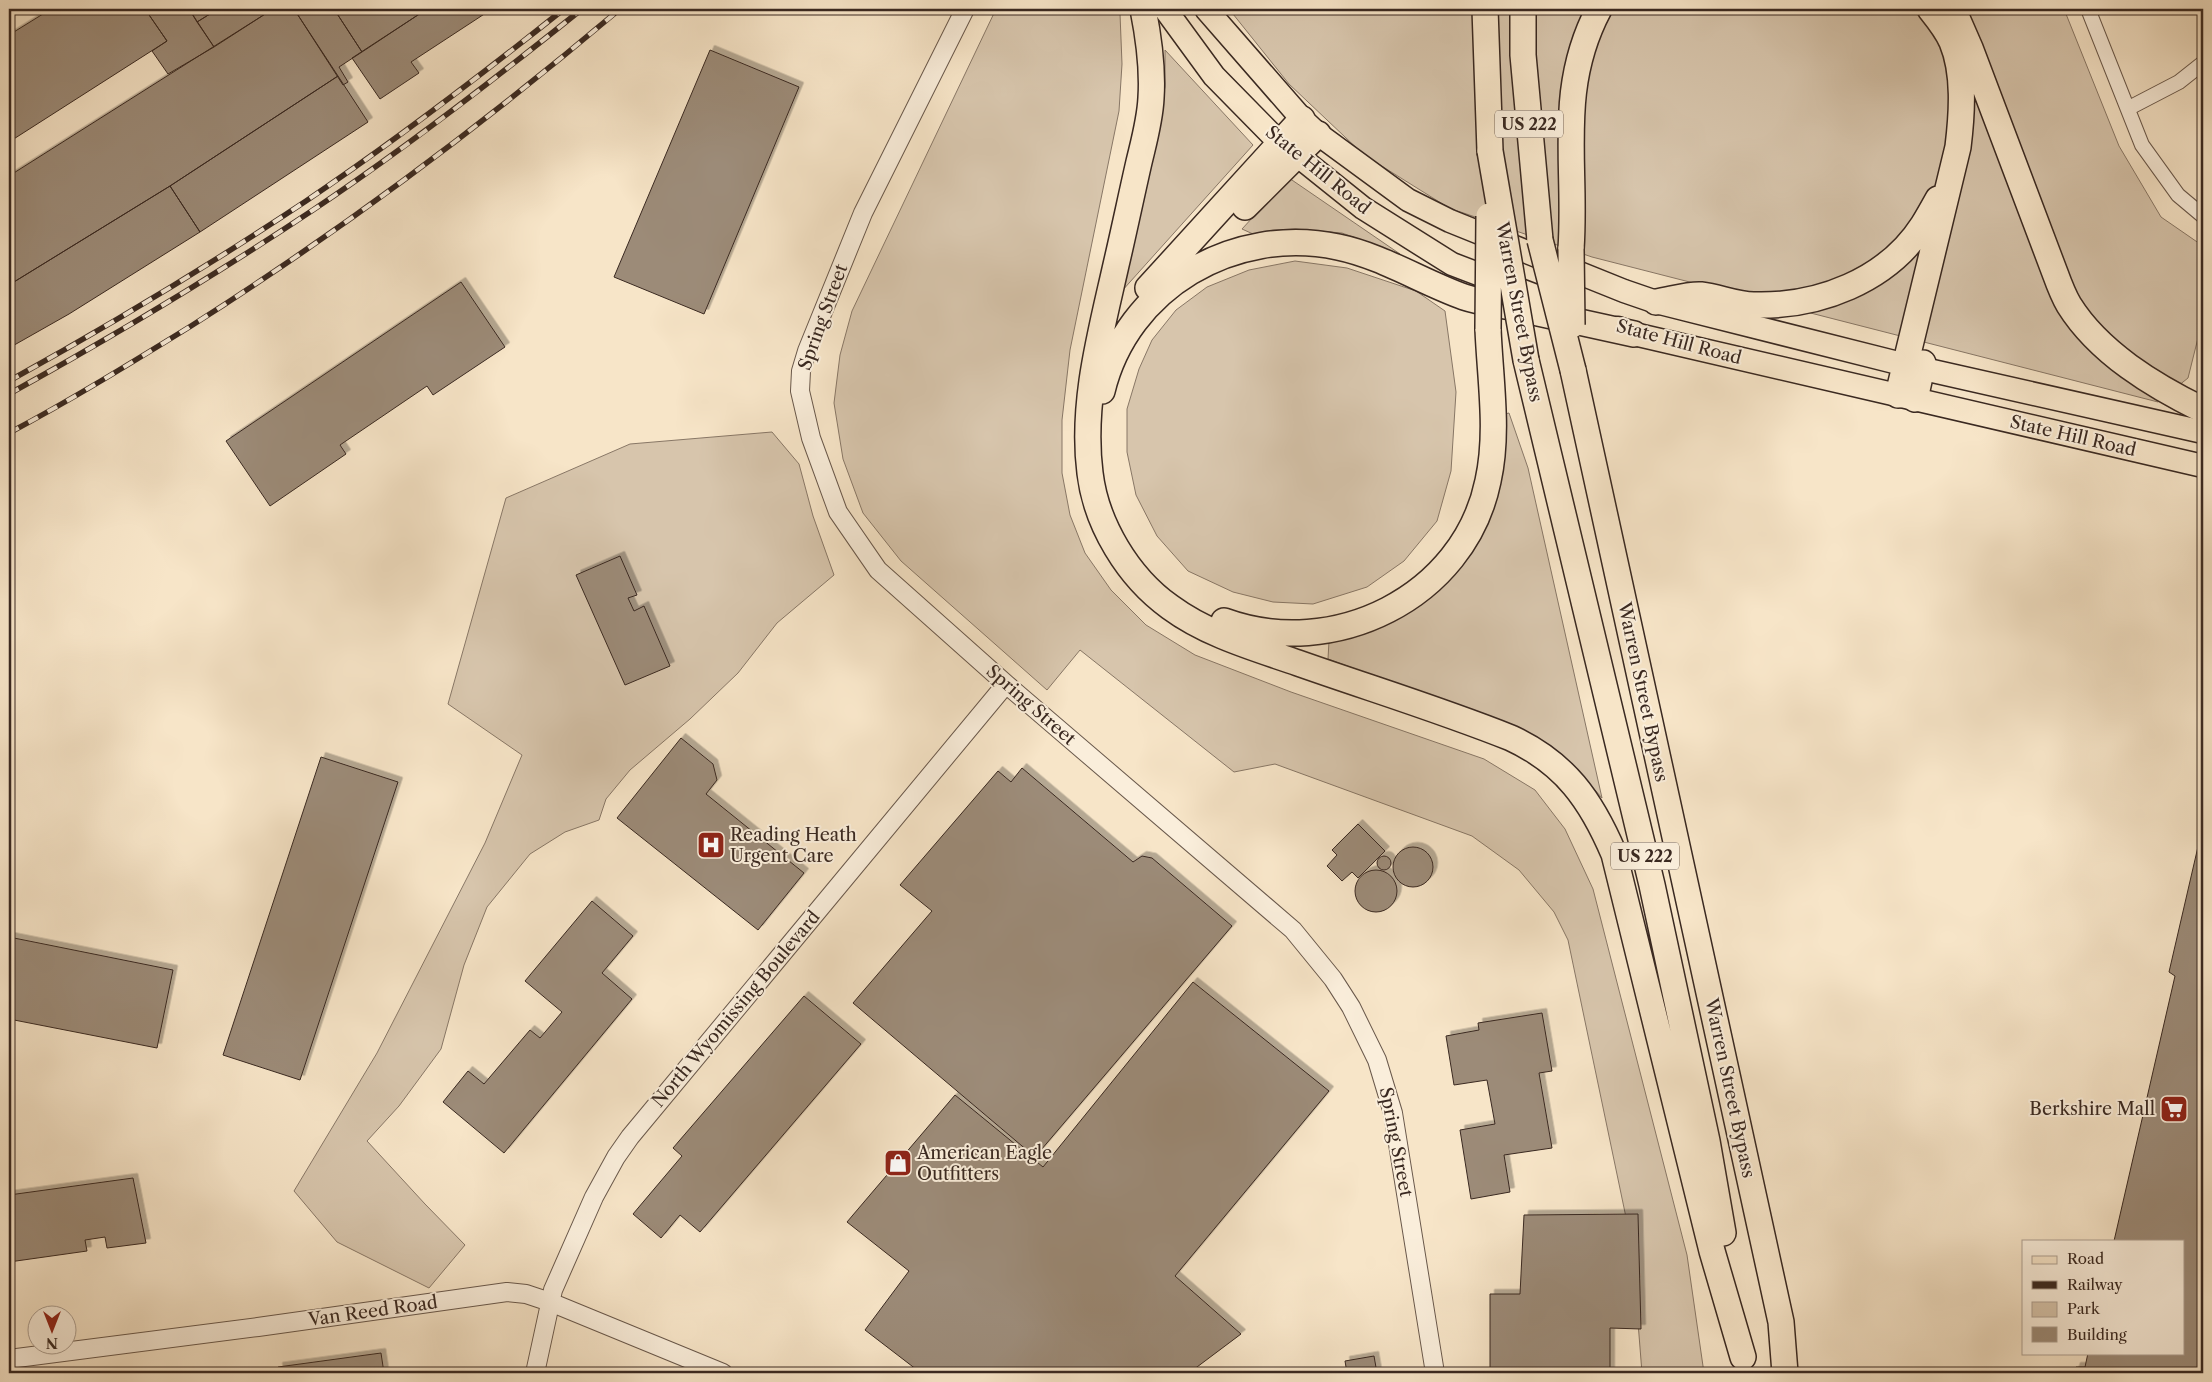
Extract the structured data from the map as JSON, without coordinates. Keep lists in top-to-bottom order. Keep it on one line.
{"streets":{"highway":["US 222","Warren Street Bypass"],"main road":["State Hill Road"],"street":["Spring Street","North Wyomissing Boulevard","Van Reed Road"]},"crossings":[["Spring Street","North Wyomissing Boulevard"],["North Wyomissing Boulevard","Van Reed Road"]],"places":{"hospital":["Reading Heath Urgent Care"],"supermarket":["Berkshire Mall"],"shop":["American Eagle Outfitters"]},"legend":["Road","Railway","Park","Building"],"north":"bottom"}
